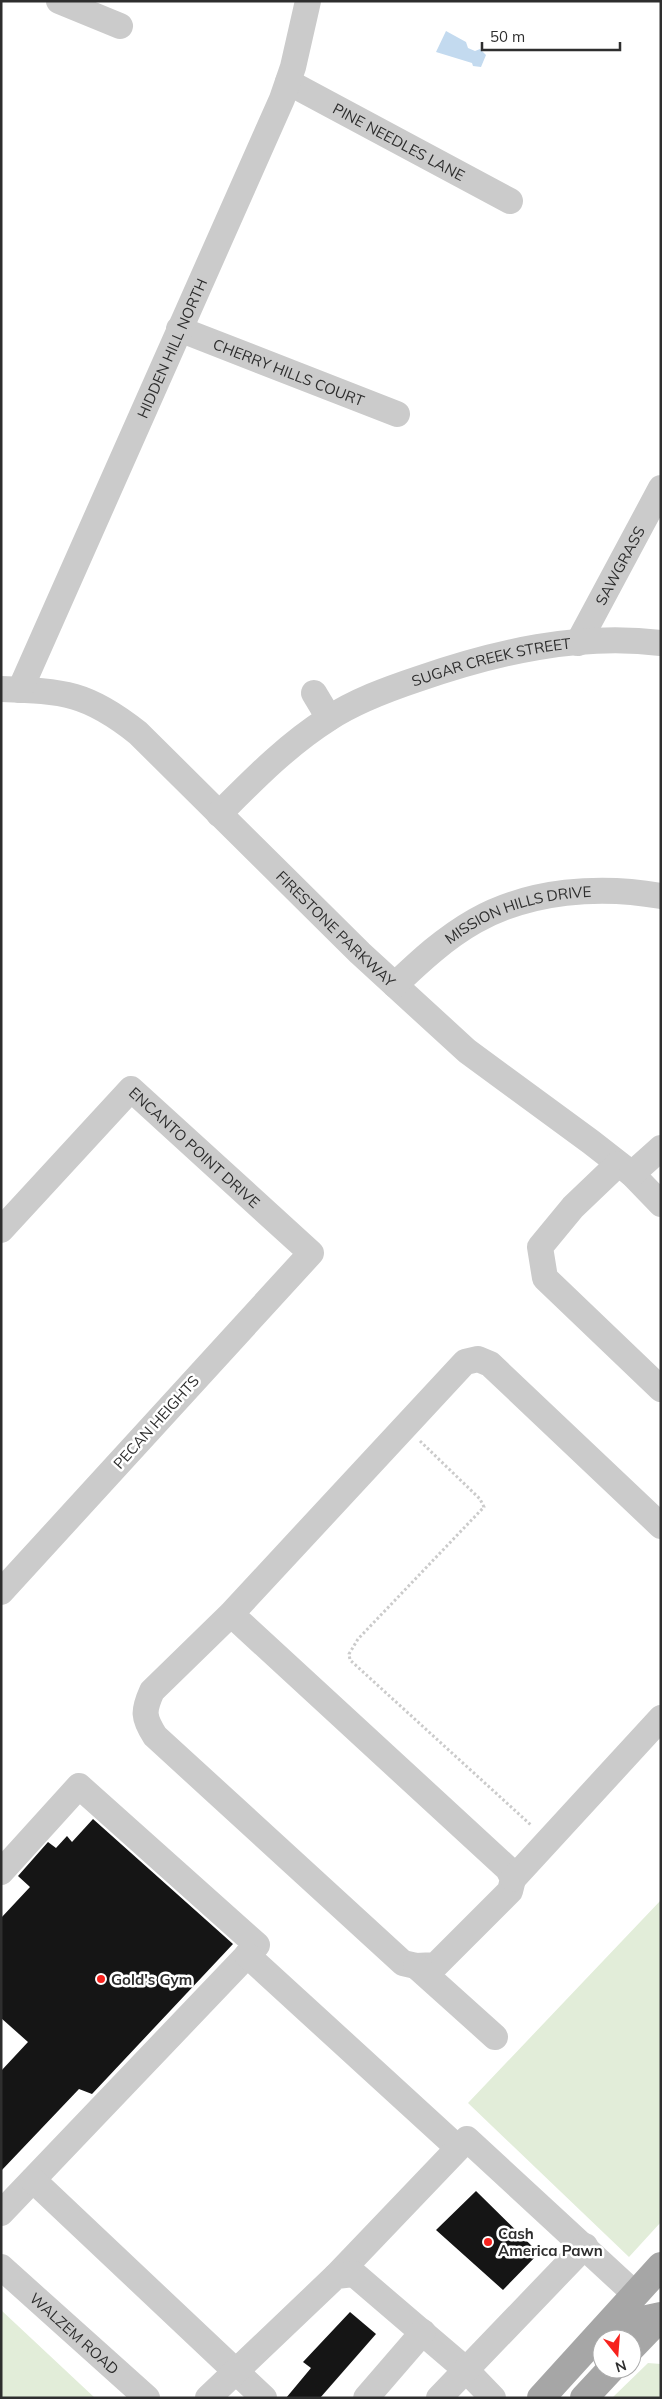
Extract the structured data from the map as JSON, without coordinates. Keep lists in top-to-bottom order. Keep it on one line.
{"streets":{"street":["PINE NEEDLES LANE","HIDDEN HILL NORTH","CHERRY HILLS COURT","SAWGRASS","SUGAR CREEK STREET","MISSION HILLS DRIVE","FIRESTONE PARKWAY","ENCANTO POINT DRIVE","PECAN HEIGHTS","WALZEM ROAD"]},"crossings":[["PINE NEEDLES LANE","HIDDEN HILL NORTH"],["HIDDEN HILL NORTH","CHERRY HILLS COURT"],["HIDDEN HILL NORTH","FIRESTONE PARKWAY"],["SAWGRASS","SUGAR CREEK STREET"],["SUGAR CREEK STREET","FIRESTONE PARKWAY"],["MISSION HILLS DRIVE","FIRESTONE PARKWAY"],["ENCANTO POINT DRIVE","PECAN HEIGHTS"]],"places":["Gold's Gym","Cash America Pawn"],"scale_bar":"50 m","north":"bottom"}
